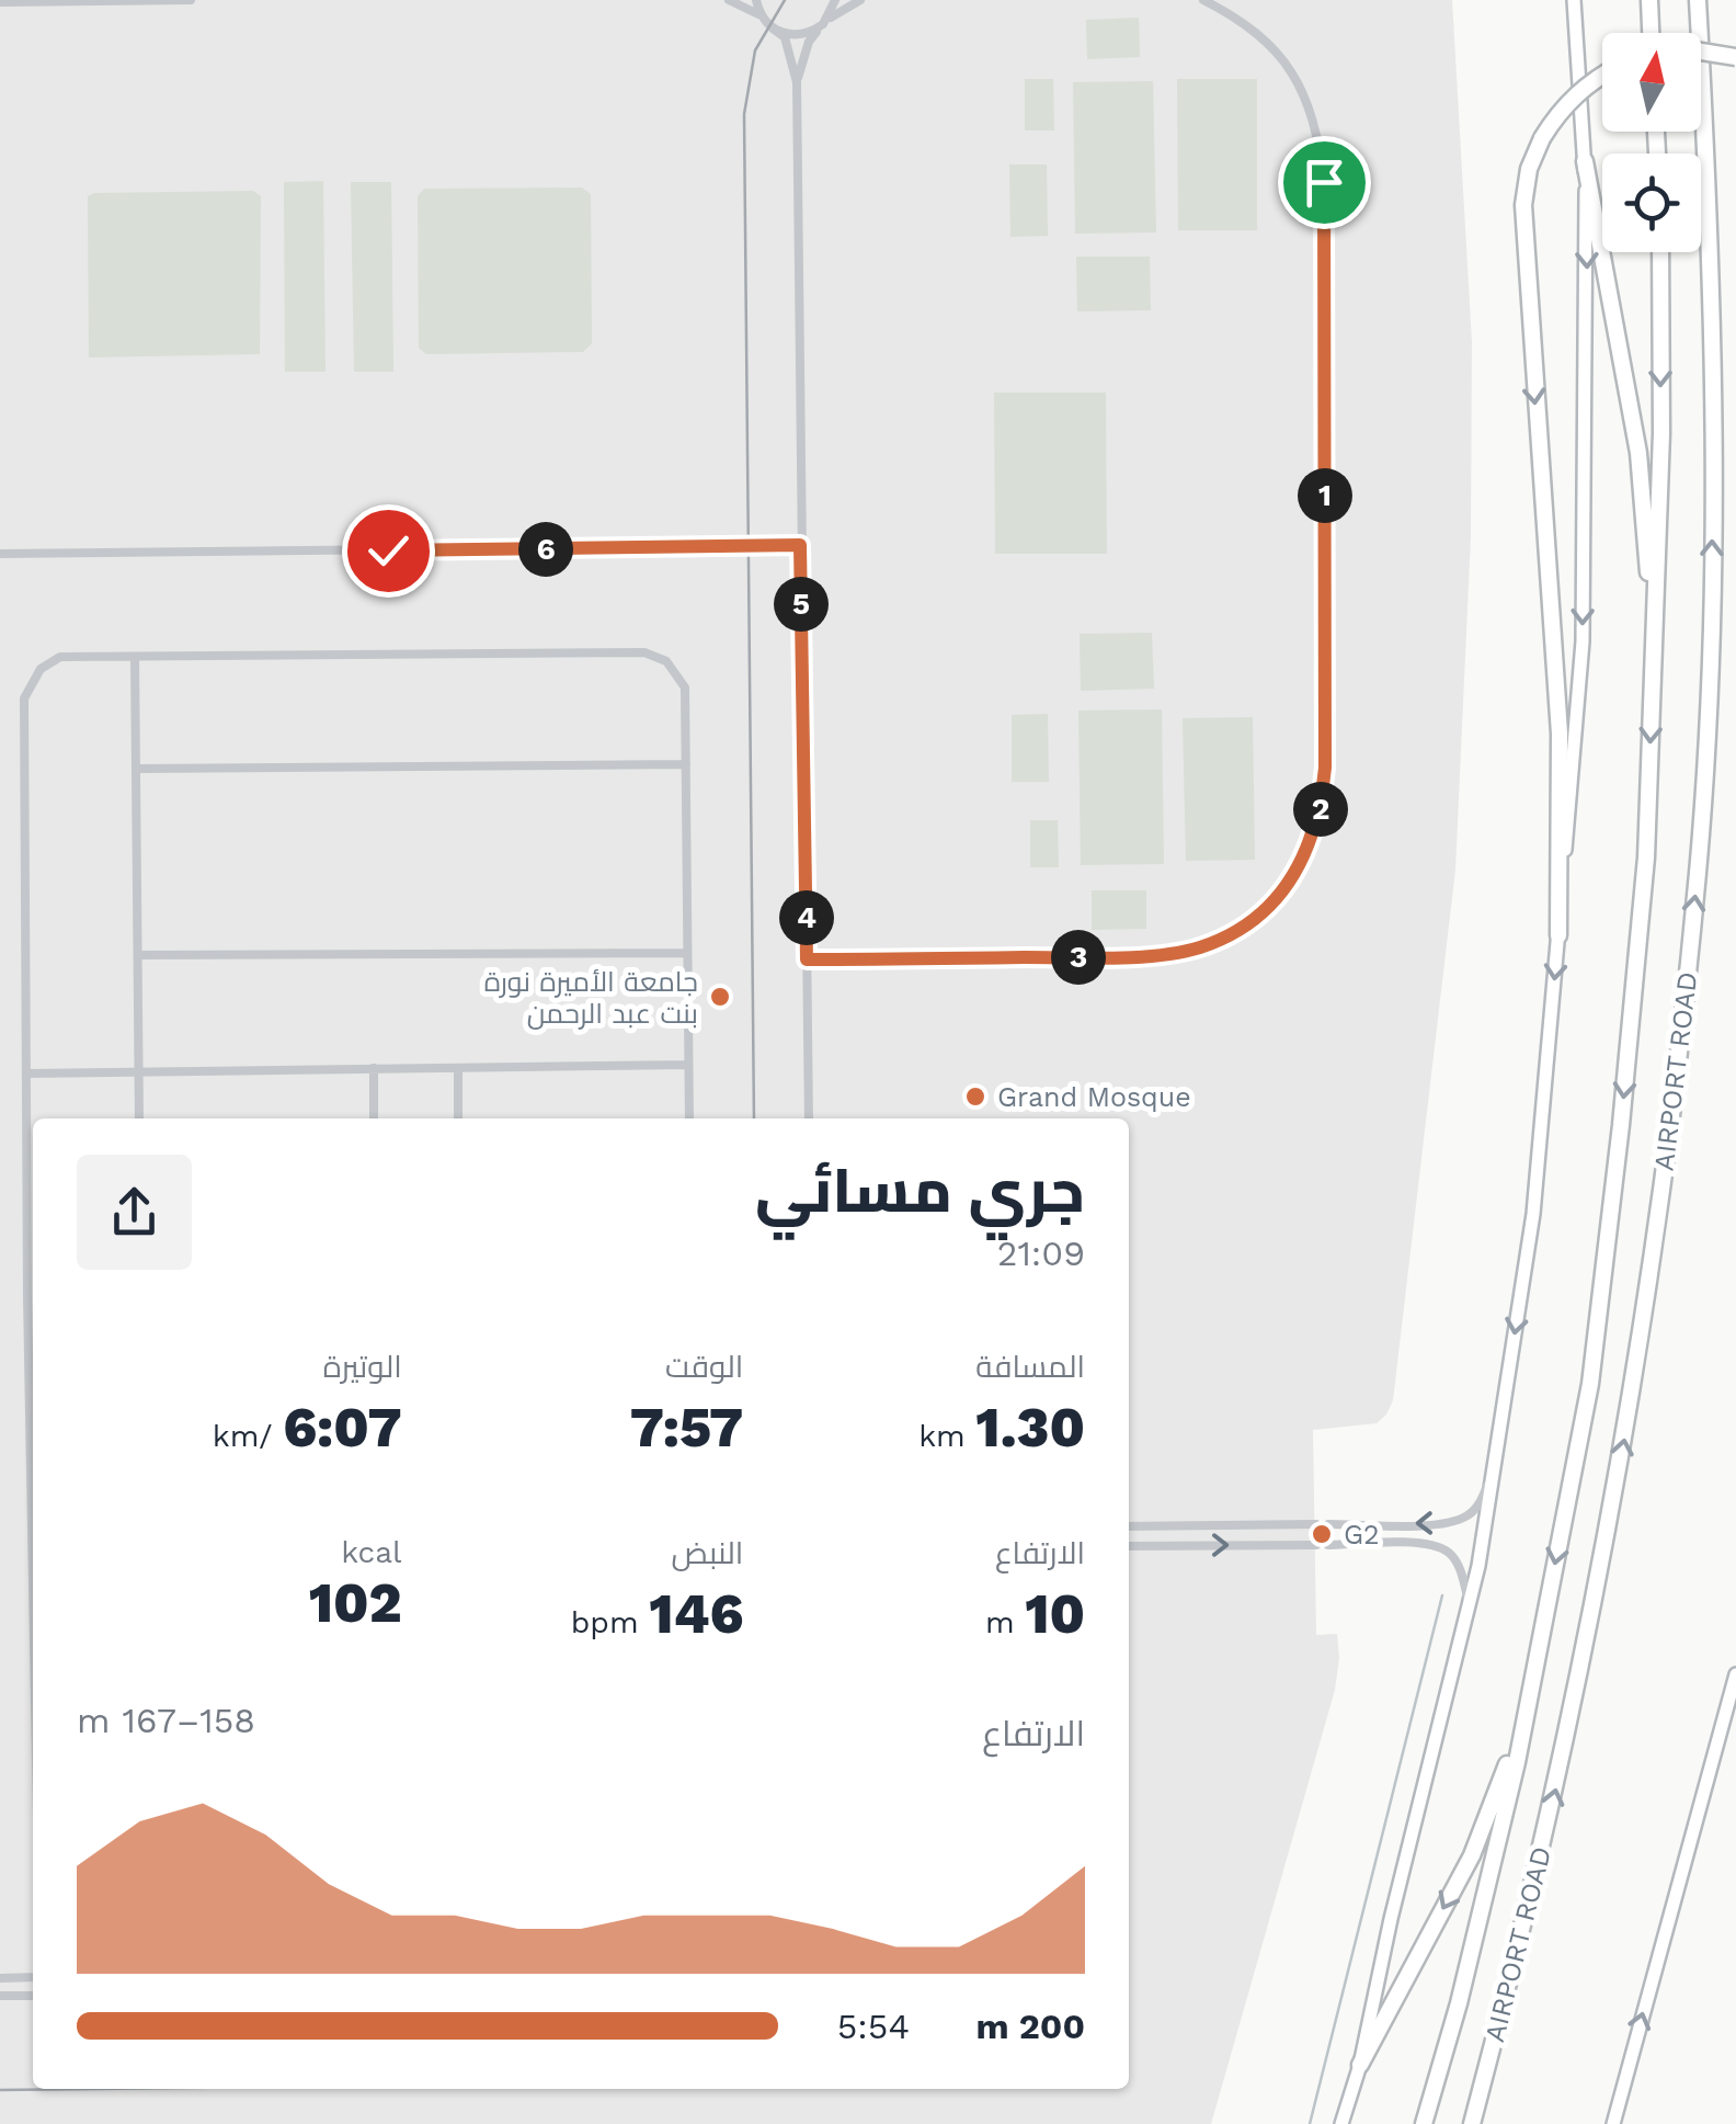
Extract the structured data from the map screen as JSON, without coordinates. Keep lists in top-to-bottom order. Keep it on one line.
{"streets":{"highway":["AIRPORT ROAD"]},"places":["جامعة الأميرة نورة بنت عبد الرحمن","Grand Mosque","G2"],"north":"top","page":{"pins":["1","6","5","2","4","3"],"heading":["جري مسائي","21:09"],"stats":[["المسافة","1.30 km"],["الوقت","7:57"],["الوتيرة","6:07 /km"],["الارتفاع","10 m"],["النبض","146 bpm"],["kcal","102"]],"chart":["الارتفاع","158–167 m"],"list":[{"name":"200 m","note":"5:54"}]}}
